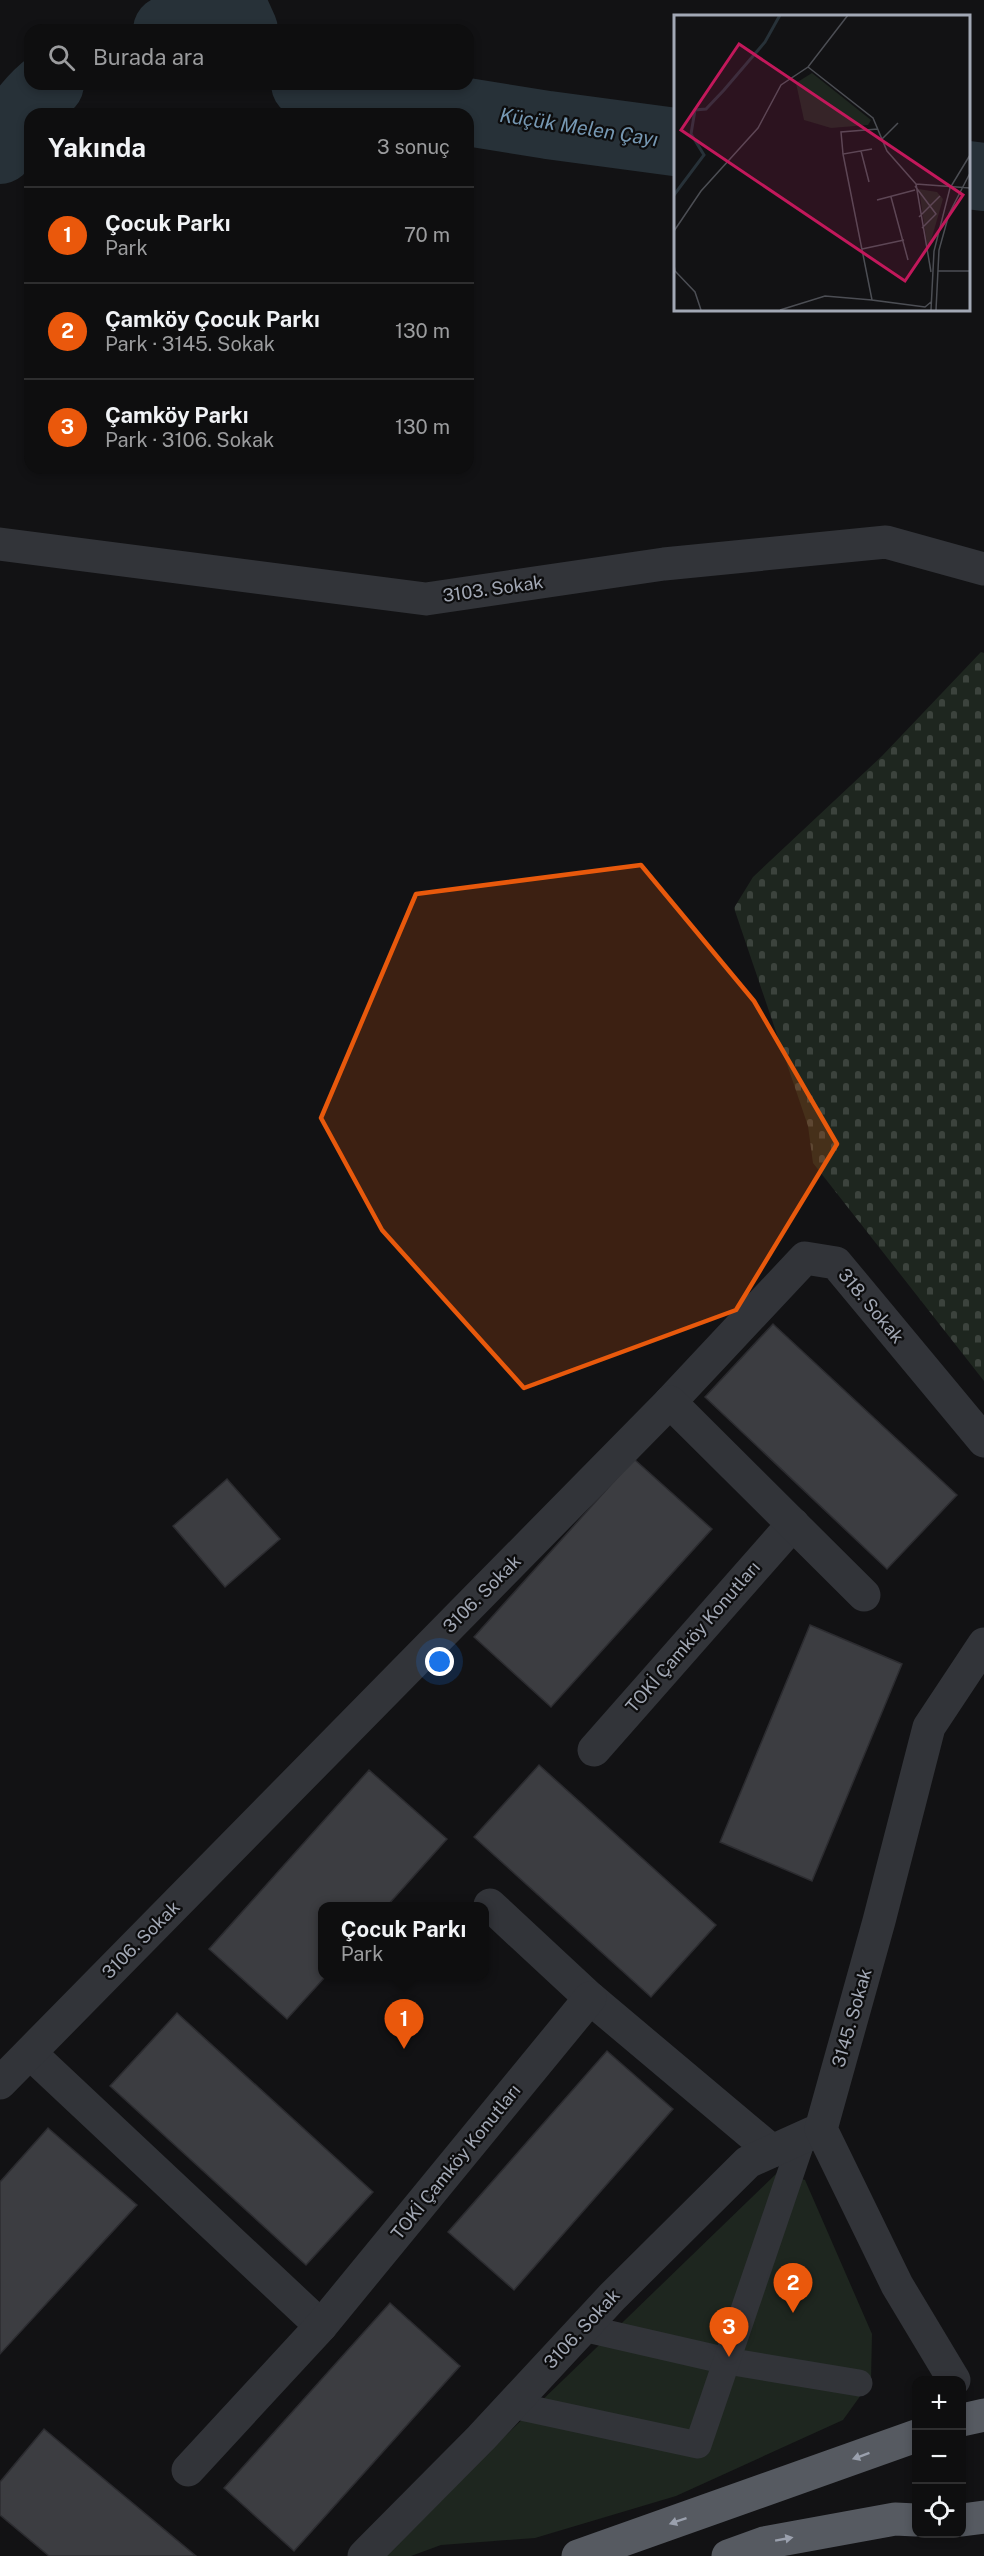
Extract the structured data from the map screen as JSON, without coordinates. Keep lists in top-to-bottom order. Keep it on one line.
{"streets":{"street":["3103. Sokak","318. Sokak","3106. Sokak","TOKİ Çamköy Konutları","3145. Sokak"]},"crossings":[["318. Sokak","3106. Sokak"],["3106. Sokak","3145. Sokak"]],"water":["Küçük Melen Çayı"],"page":{"search":"Burada ara","heading":["Yakında","3 sonuç"],"list":[{"mark":"1","name":"Çocuk Parkı","note":"Park","value":"70 m"},{"mark":"2","name":"Çamköy Çocuk Parkı","note":"Park · 3145. Sokak","value":"130 m"},{"mark":"3","name":"Çamköy Parkı","note":"Park · 3106. Sokak","value":"130 m"}],"popup":["Çocuk Parkı","Park"],"pins":["1","2","3"],"map_buttons":["+","−"]}}
